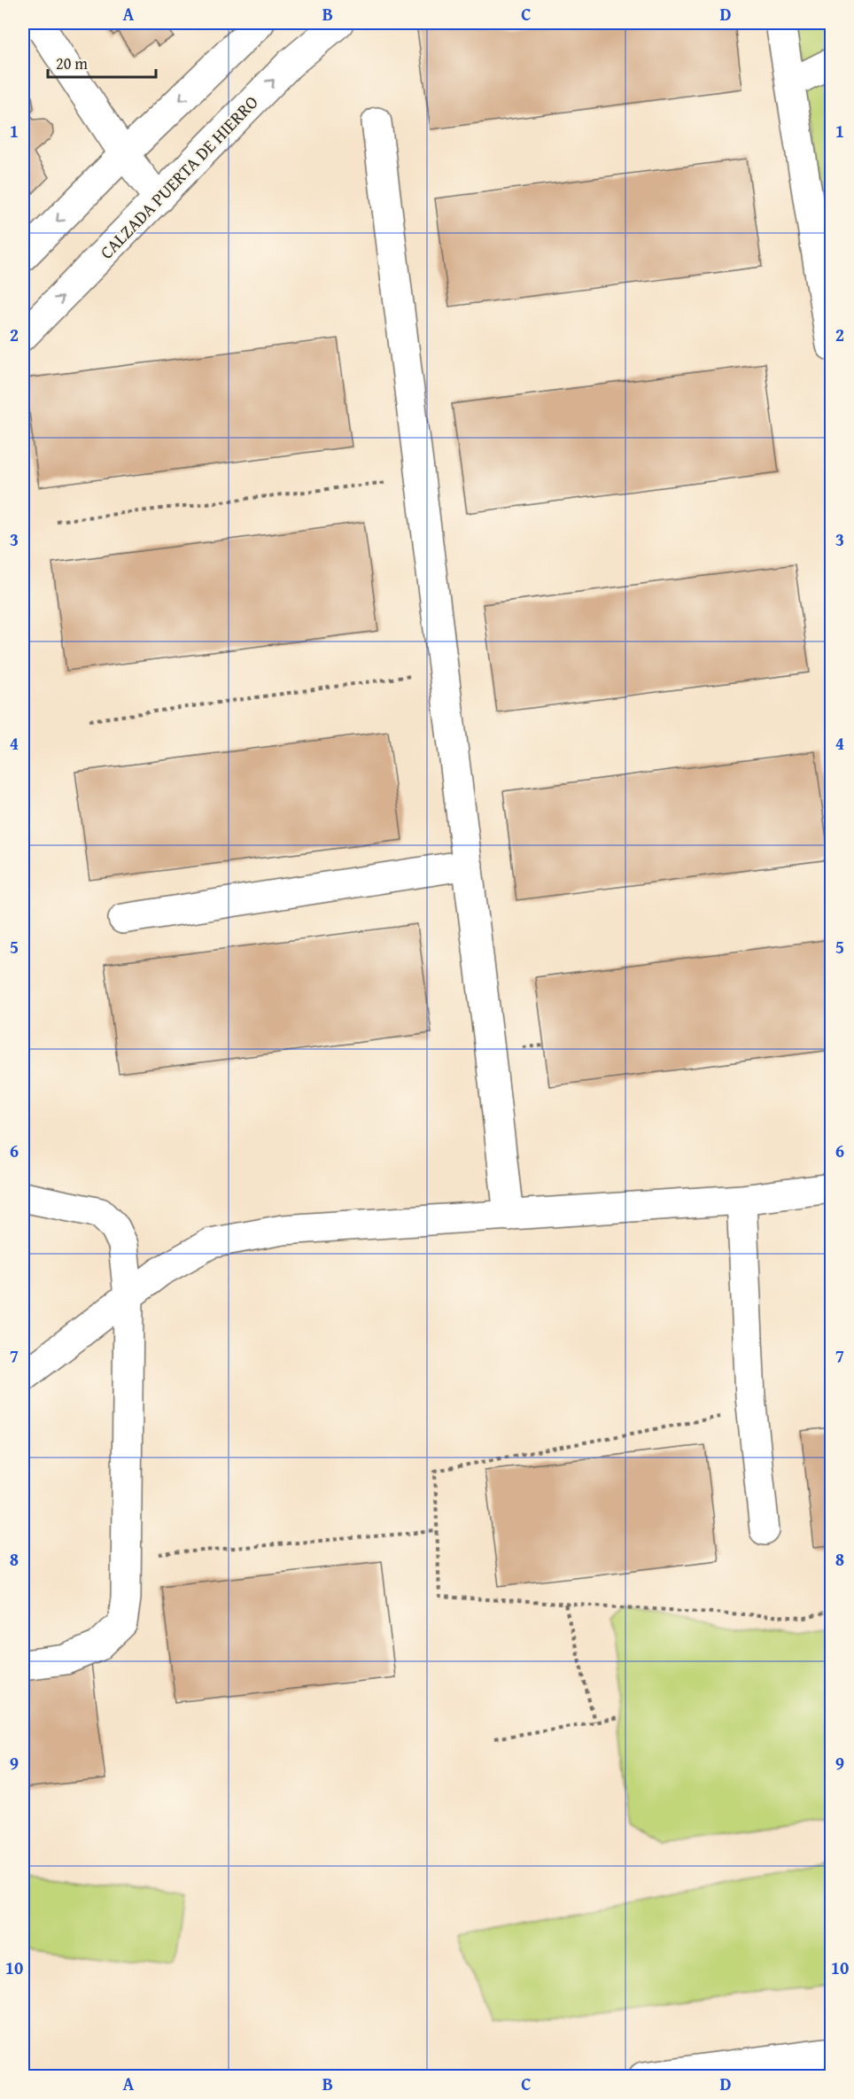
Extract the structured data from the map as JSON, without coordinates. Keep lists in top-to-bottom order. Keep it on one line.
{"streets":{"street":["CALZADA PUERTA DE HIERRO"]},"scale_bar":"20 m","grid":{"columns":["A","B","C","D"],"rows":["1","2","3","4","5","6","7","8","9","10"]}}
